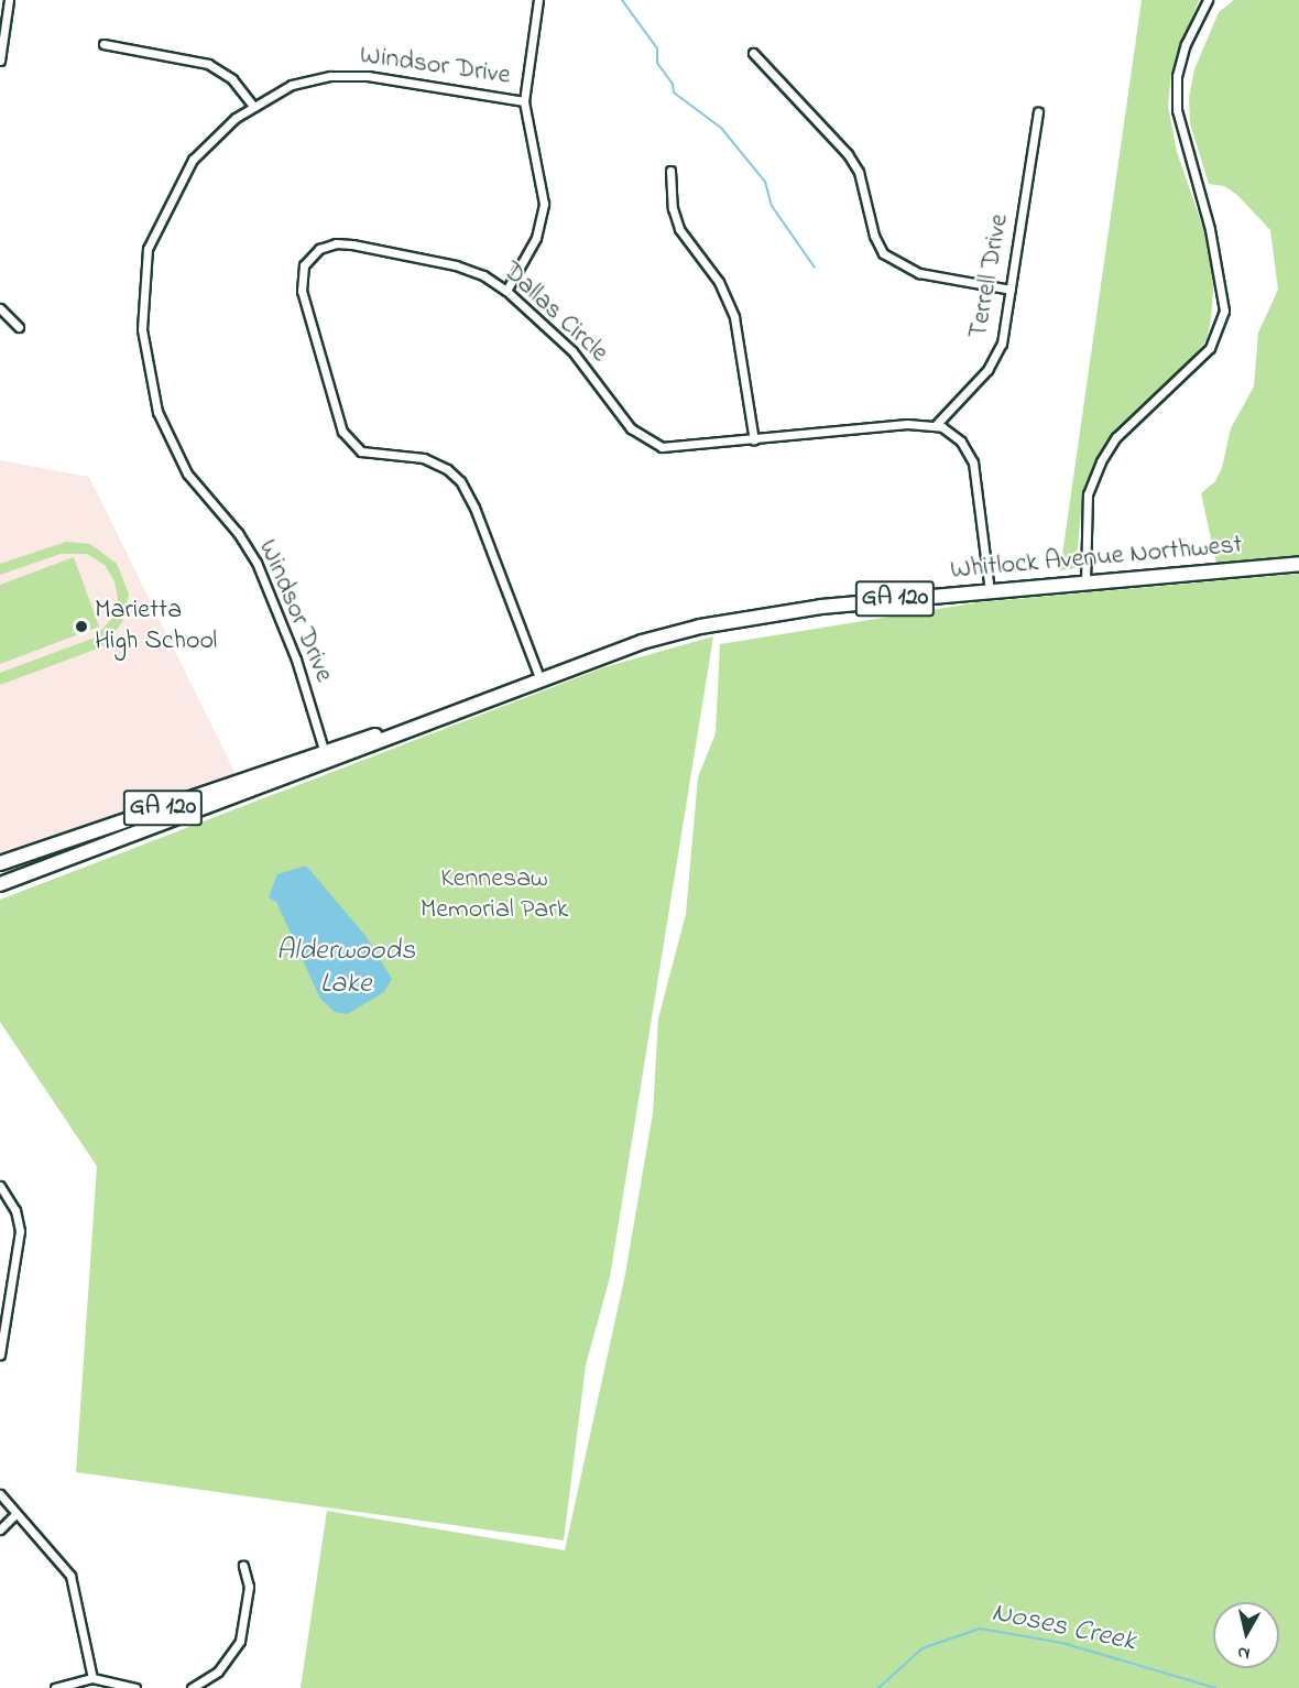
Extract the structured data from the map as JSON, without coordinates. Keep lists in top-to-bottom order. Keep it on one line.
{"streets":{"highway":["Whitlock Avenue Northwest","GA 120"],"street":["Windsor Drive","Terrell Drive","Dallas Circle"]},"crossings":[["Windsor Drive","Whitlock Avenue Northwest"],["Terrell Drive","Dallas Circle"],["Dallas Circle","Whitlock Avenue Northwest"]],"water":["Alderwoods Lake","Noses Creek"],"parks":["Kennesaw Memorial Park"],"places":["Marietta High School"],"north":"bottom"}
